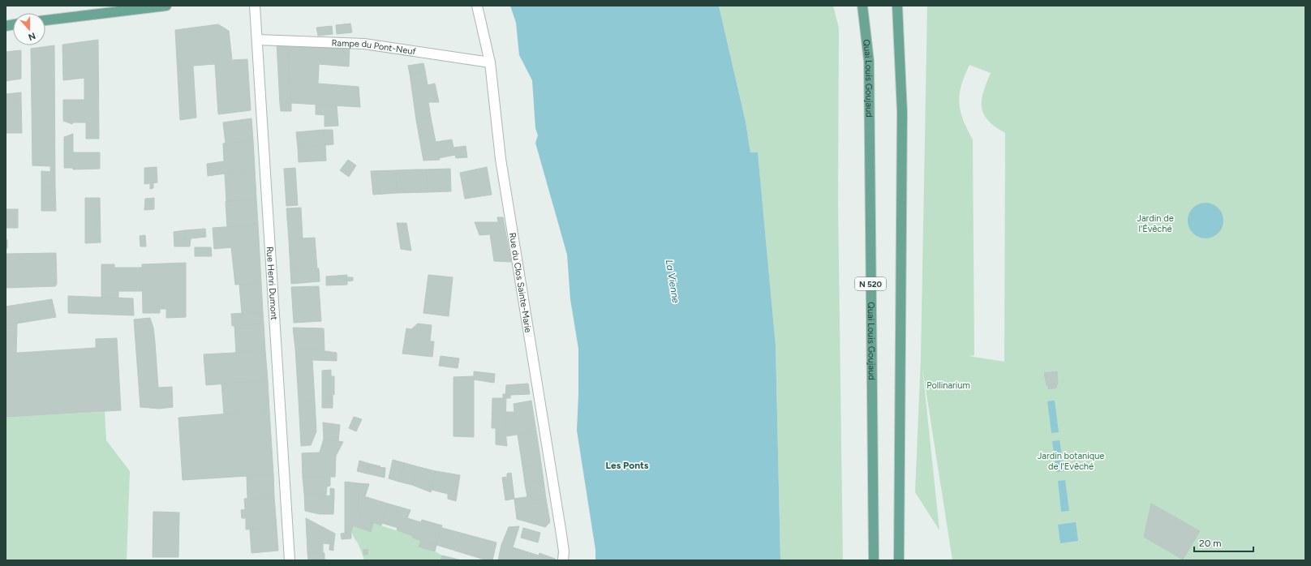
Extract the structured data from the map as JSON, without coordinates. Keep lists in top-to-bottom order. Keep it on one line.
{"streets":{"main road":["Quai Louis Goujaud","N 520"],"street":["Rampe du Pont-Neuf","Rue Henri Dumont","Rue du Clos Sainte-Marie"]},"crossings":[["Rampe du Pont-Neuf","Rue Henri Dumont"],["Rampe du Pont-Neuf","Rue du Clos Sainte-Marie"]],"districts":["Les Ponts"],"water":["La Vienne"],"parks":["Jardin de l'Évêché","Pollinarium","Jardin botanique de l'Evêché"],"scale_bar":"20 m","north":"bottom"}
